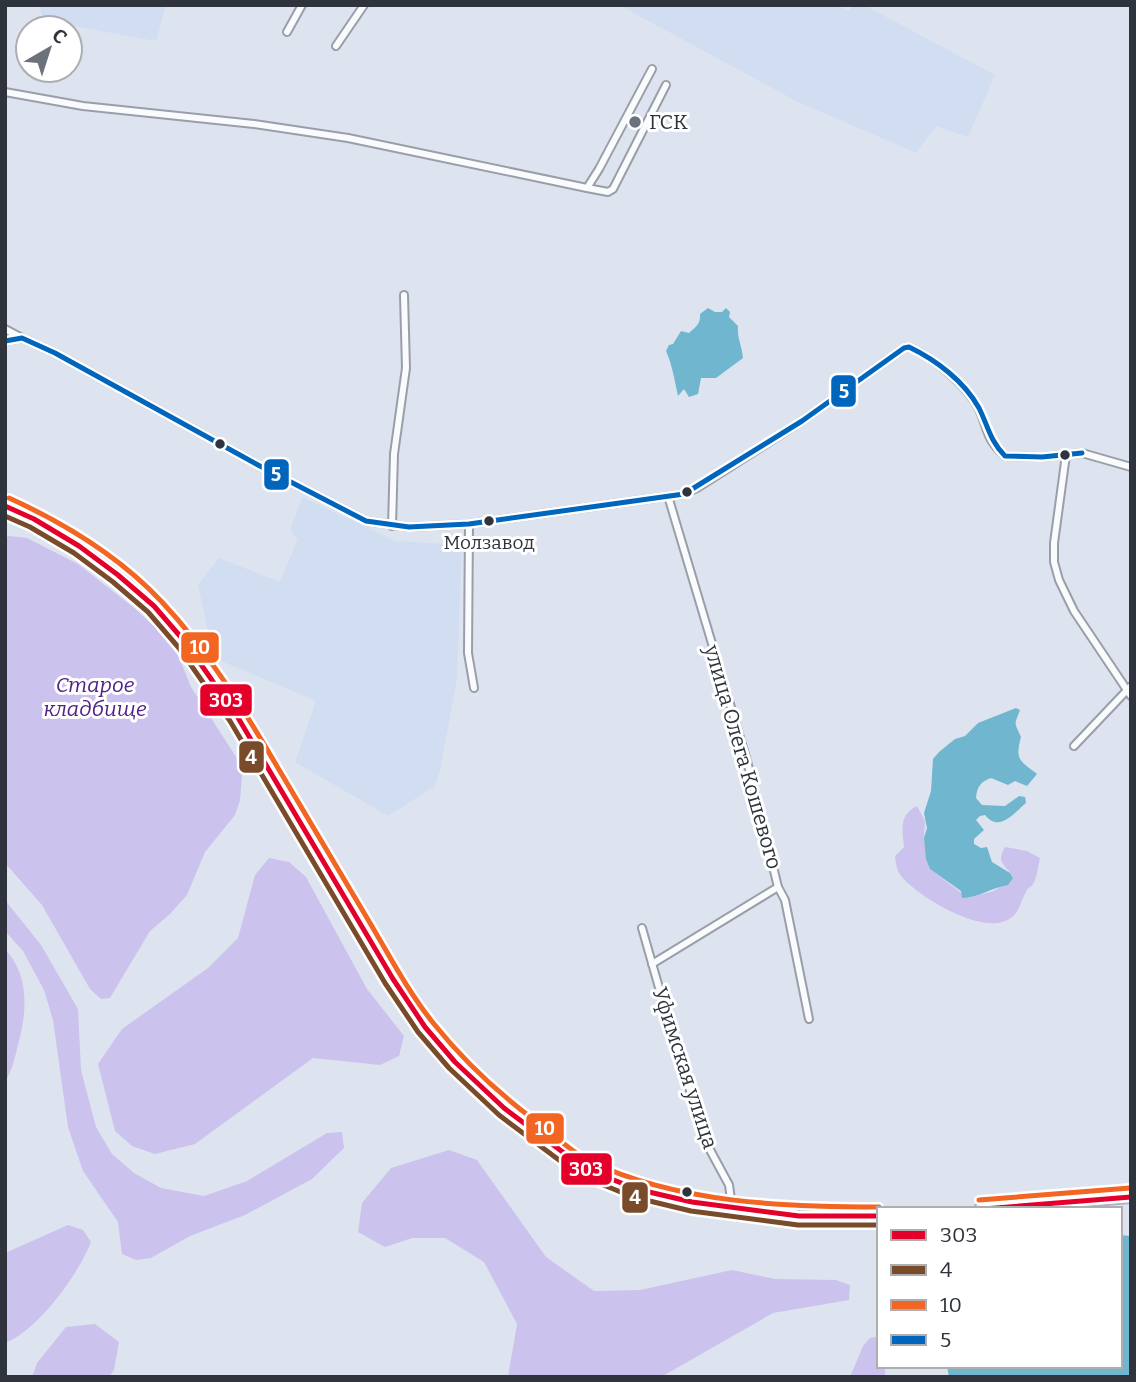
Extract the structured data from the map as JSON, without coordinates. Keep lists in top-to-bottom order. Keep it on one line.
{"streets":{"street":["улица Олега Кошевого","Уфимская улица"]},"parks":["Старое кладбище"],"places":["ГСК","Молзавод"],"lines":["transit line 5","transit line 10","transit line 303","transit line 4"],"legend":["303","4","10","5"],"north":"top right"}
